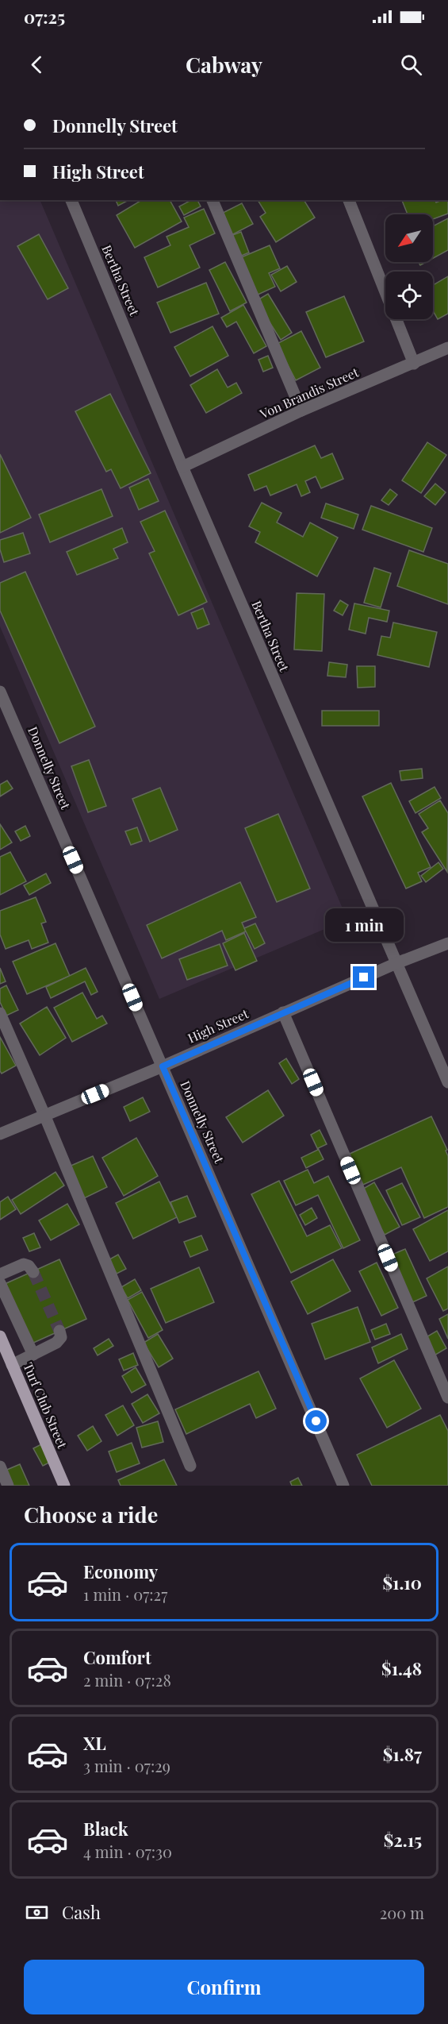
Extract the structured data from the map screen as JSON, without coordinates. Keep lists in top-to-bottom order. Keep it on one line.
{"streets":{"main road":["Turf Club Street"],"street":["Bertha Street","Von Brandis Street","Donnelly Street","High Street"]},"crossings":[["Bertha Street","Von Brandis Street"],["Bertha Street","High Street"],["Donnelly Street","High Street"]],"north":"bottom left","page":{"status":"07:25","header":"Cabway","banner":["Donnelly Street","High Street"],"bubble":"1 min","heading":"Choose a ride","list":[{"name":"Economy","note":"1 min · 07:27","value":"$1.10"},{"name":"Comfort","note":"2 min · 07:28","value":"$1.48"},{"name":"XL","note":"3 min · 07:29","value":"$1.87"},{"name":"Black","note":"4 min · 07:30","value":"$2.15"}],"pay":["Cash","200 m"],"buttons":"Confirm"}}
